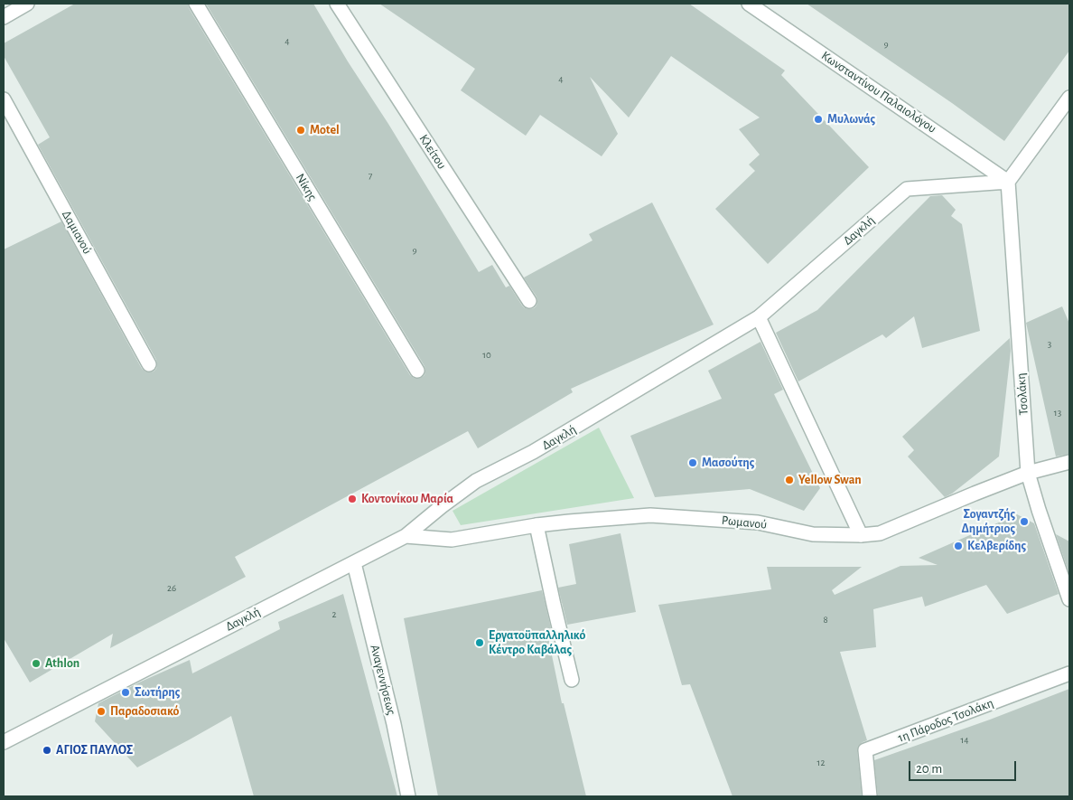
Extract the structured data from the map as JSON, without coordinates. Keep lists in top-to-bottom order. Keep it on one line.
{"streets":{"street":["Κωνσταντίνου Παλαιολόγου","Κλείτου","Νίκης","Δαγκλή","Δαμιανού","Τσολάκη","Ρωμανού","Αναγεννήσεως","1η Πάροδος Τσολάκη"]},"crossings":[["Κωνσταντίνου Παλαιολόγου","Δαγκλή"],["Κωνσταντίνου Παλαιολόγου","Τσολάκη"],["Δαγκλή","Τσολάκη"],["Δαγκλή","Ρωμανού"],["Δαγκλή","Αναγεννήσεως"],["Τσολάκη","Ρωμανού"]],"places":["Μυλωνάς","Motel","Μασούτης","Yellow Swan","Κοντονίκου Μαρία","Σογαντζής Δημήτριος","Κελβερίδης","Εργατοϋπαλληλικό Κέντρο Καβάλας","Athlon","Σωτήρης","Παραδοσιακό","ΑΓΙΟΣ ΠΑΥΛΟΣ"],"house_numbers":["4","9","4","7","9","3","10","13","26","2","8","14","12"],"scale_bar":"20 m"}
